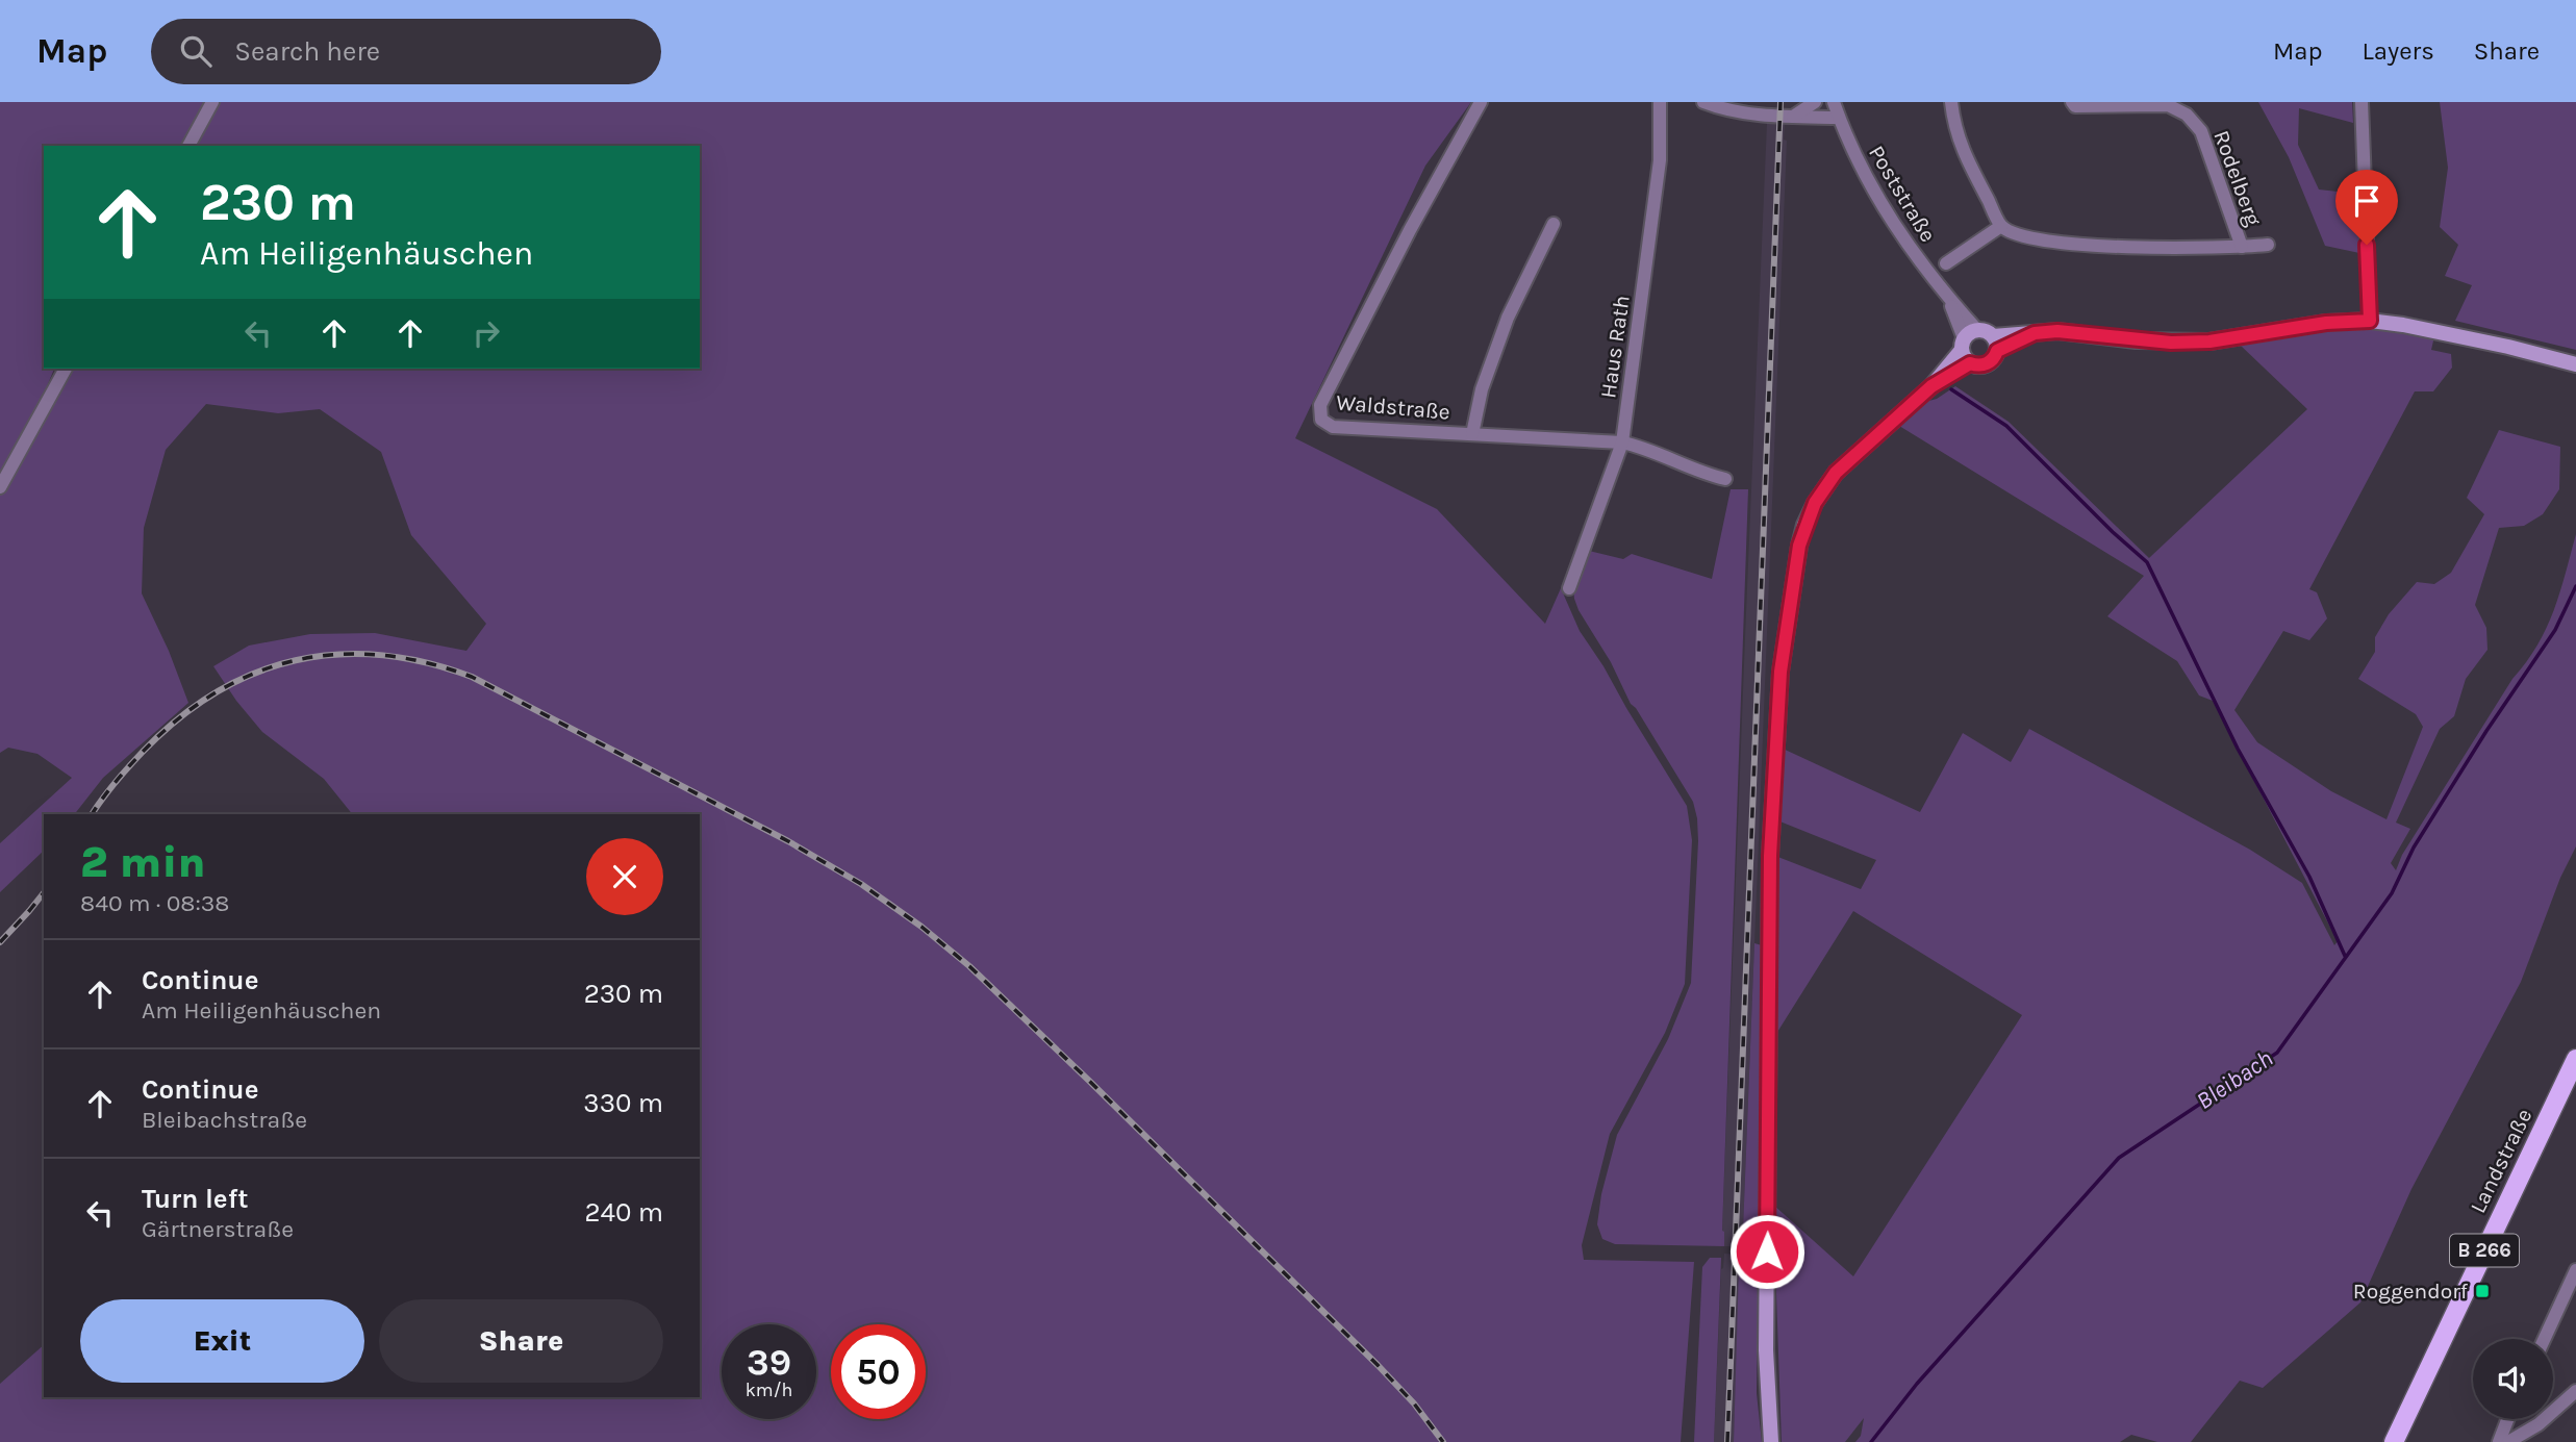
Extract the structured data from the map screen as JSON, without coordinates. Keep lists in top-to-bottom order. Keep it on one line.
{"streets":{"main road":["Landstraße","B 266"],"street":["Rodelberg","Poststraße","Haus Rath","Waldstraße"]},"crossings":[["Haus Rath","Waldstraße"]],"water":["Bleibach"],"places":{"transit":["Roggendorf"]},"page":{"header":"Map","search":"Search here","nav":["Map","Layers","Share"],"turn":["230 m","Am Heiligenhäuschen"],"heading":["2 min","840 m · 08:38"],"list":[{"name":"Continue","note":"Am Heiligenhäuschen","value":"230 m"},{"name":"Continue","note":"Bleibachstraße","value":"330 m"},{"name":"Turn left","note":"Gärtnerstraße","value":"240 m"}],"buttons":["Exit","Share"],"speed":"39 km/h","limit":"50"}}
